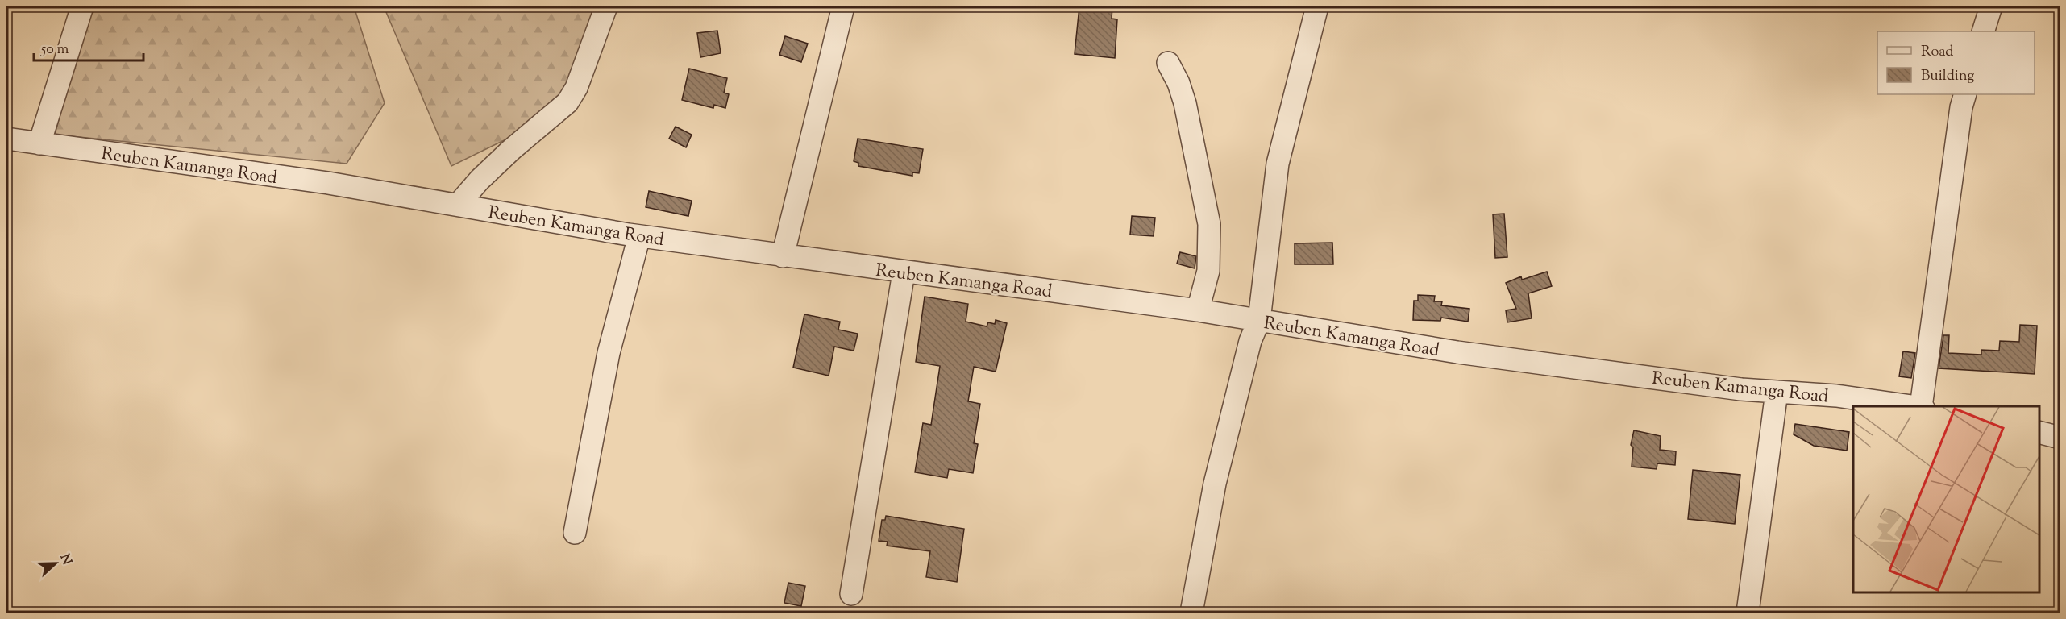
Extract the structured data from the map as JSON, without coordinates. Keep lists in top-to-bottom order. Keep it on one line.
{"streets":{"street":["Reuben Kamanga Road"]},"legend":["Road","Building"],"scale_bar":"50 m","north":"right"}
